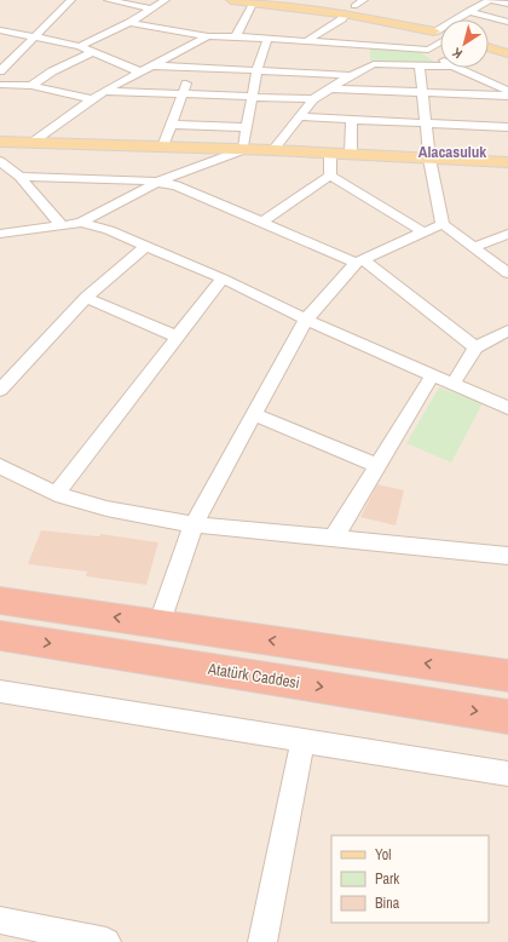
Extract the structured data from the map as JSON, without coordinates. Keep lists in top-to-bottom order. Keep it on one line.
{"streets":{"highway":["Atatürk Caddesi"]},"districts":["Alacasuluk"],"legend":["Yol","Park","Bina"],"north":"bottom left"}
